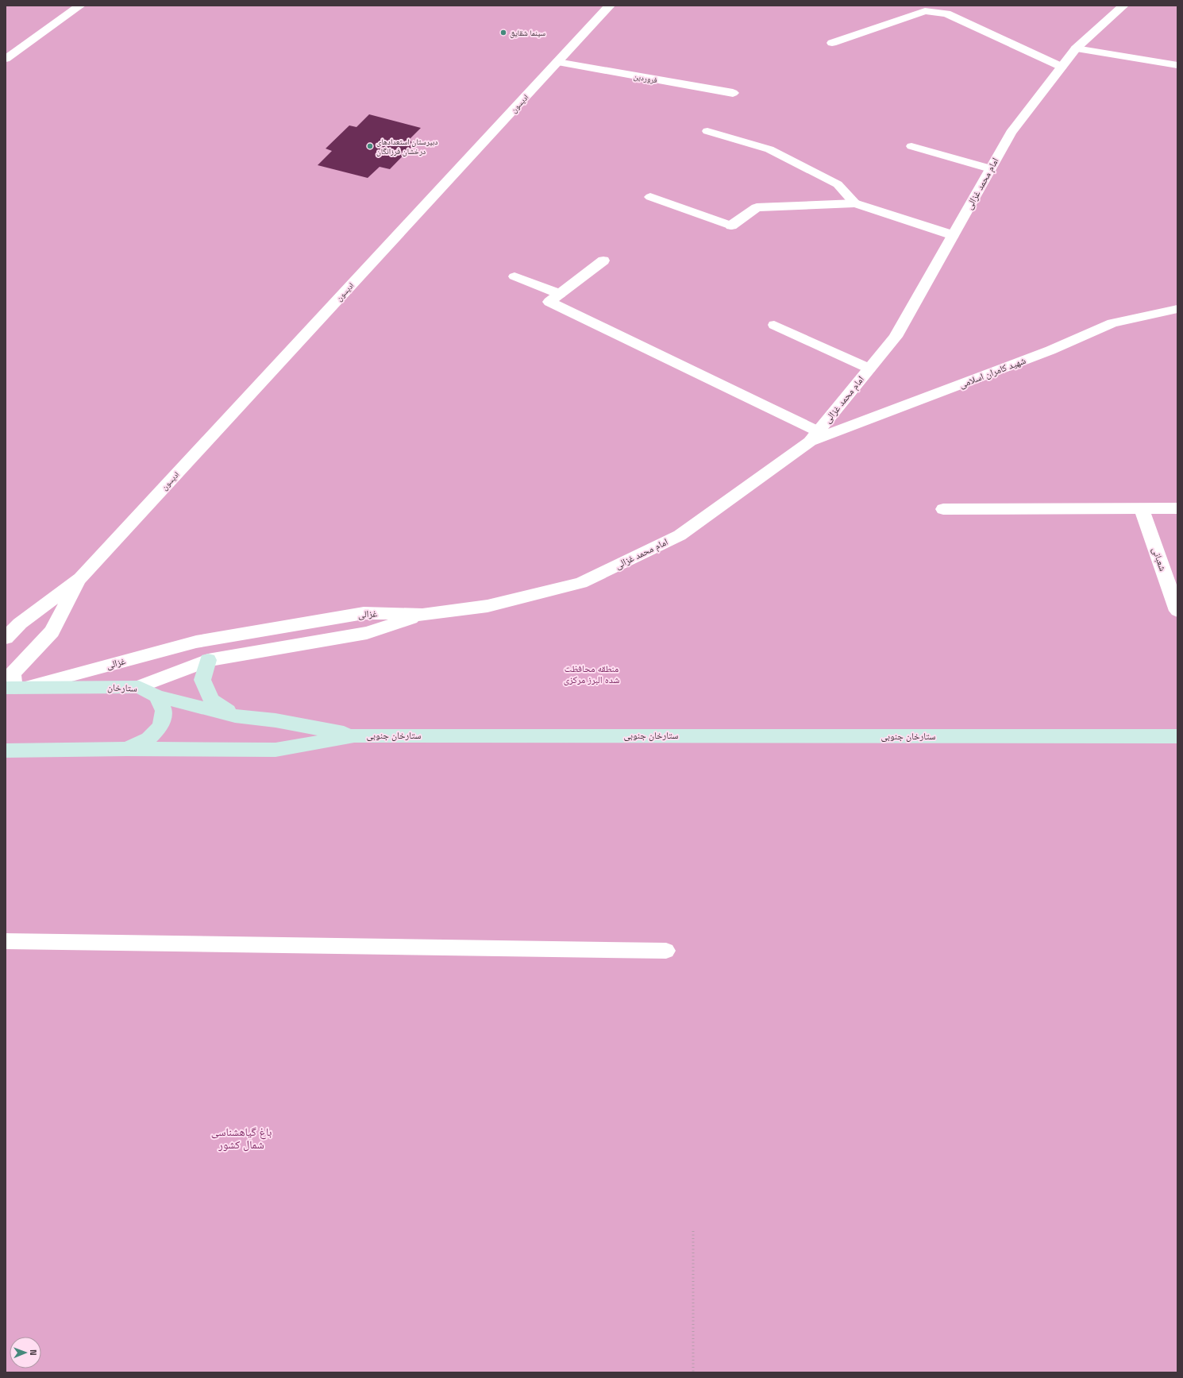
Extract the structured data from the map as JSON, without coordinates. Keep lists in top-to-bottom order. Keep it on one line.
{"streets":{"main road":["ستارخان","ستارخان جنوبی"],"street":["فروردین","ادیسون","امام محمد غزالی","شهید کامران اسلامی","شعبانی","غزالی"]},"crossings":[["فروردین","ادیسون"],["ادیسون","غزالی"],["ادیسون","ستارخان"],["امام محمد غزالی","شهید کامران اسلامی"],["امام محمد غزالی","غزالی"],["غزالی","ستارخان"],["ستارخان","ستارخان جنوبی"]],"parks":["منطقه محافظت شده البرز مرکزی","باغ گیاهشناسی شمال کشور"],"places":["سینما شقایق","دبیرستان استعدادهای درخشان فرزانگان"],"north":"right"}
